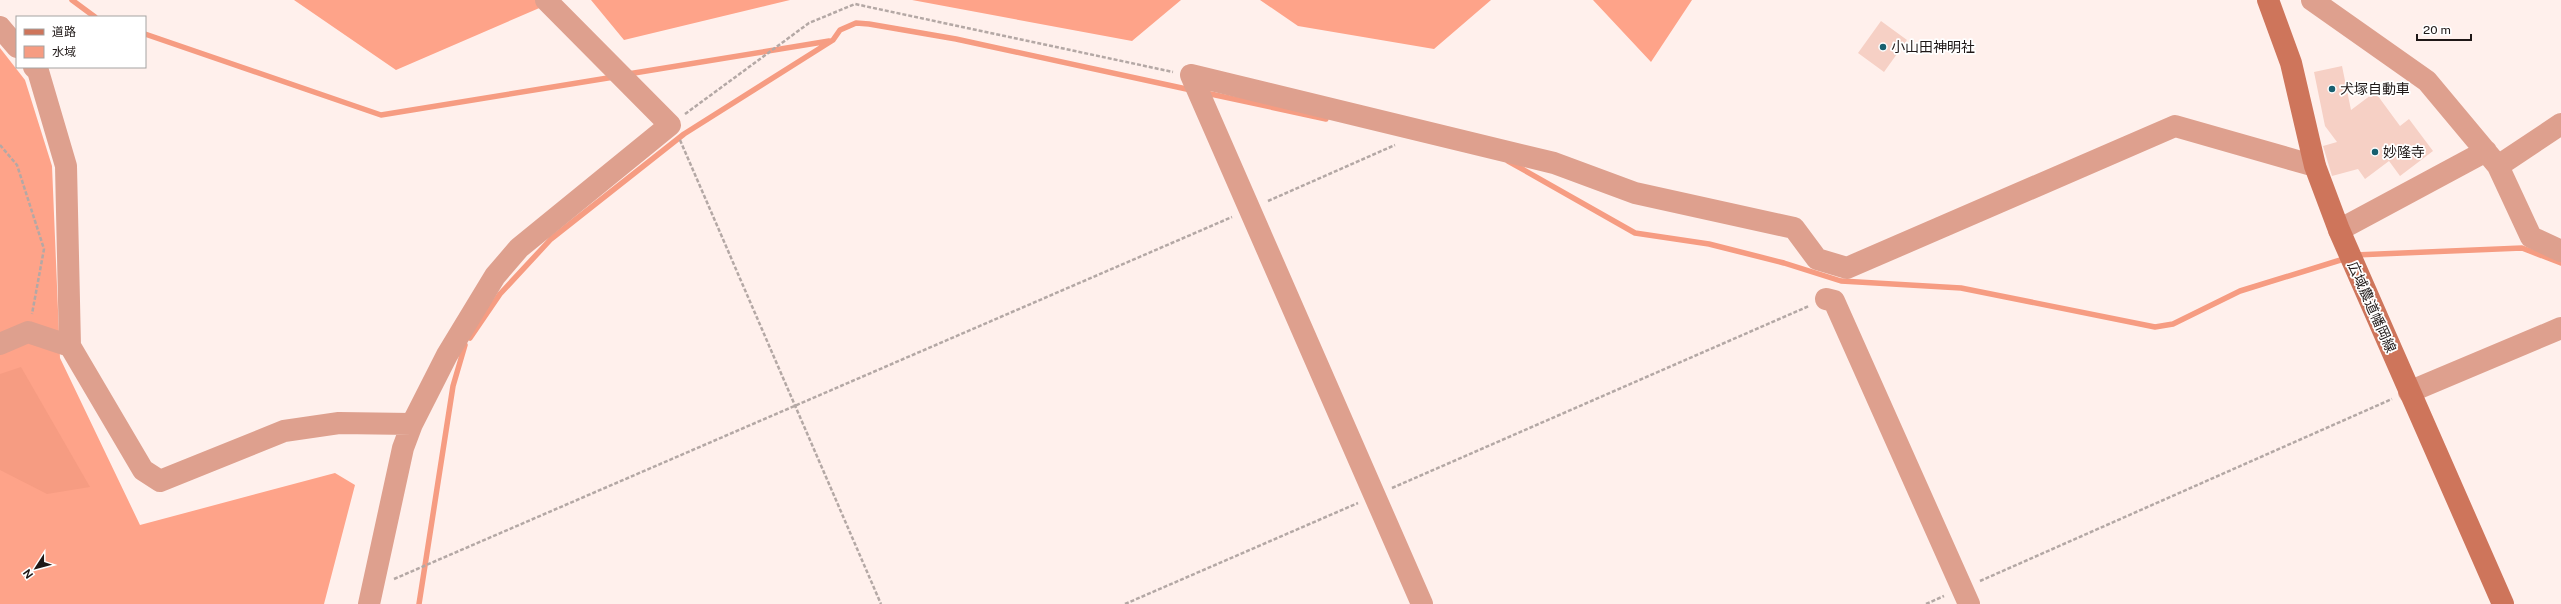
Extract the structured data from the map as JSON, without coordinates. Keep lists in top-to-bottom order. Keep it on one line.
{"streets":{"street":["広域農道幡岡線"]},"places":["小山田神明社","犬塚自動車","妙隆寺"],"legend":["道路","水域"],"scale_bar":"20 m","north":"bottom left"}
